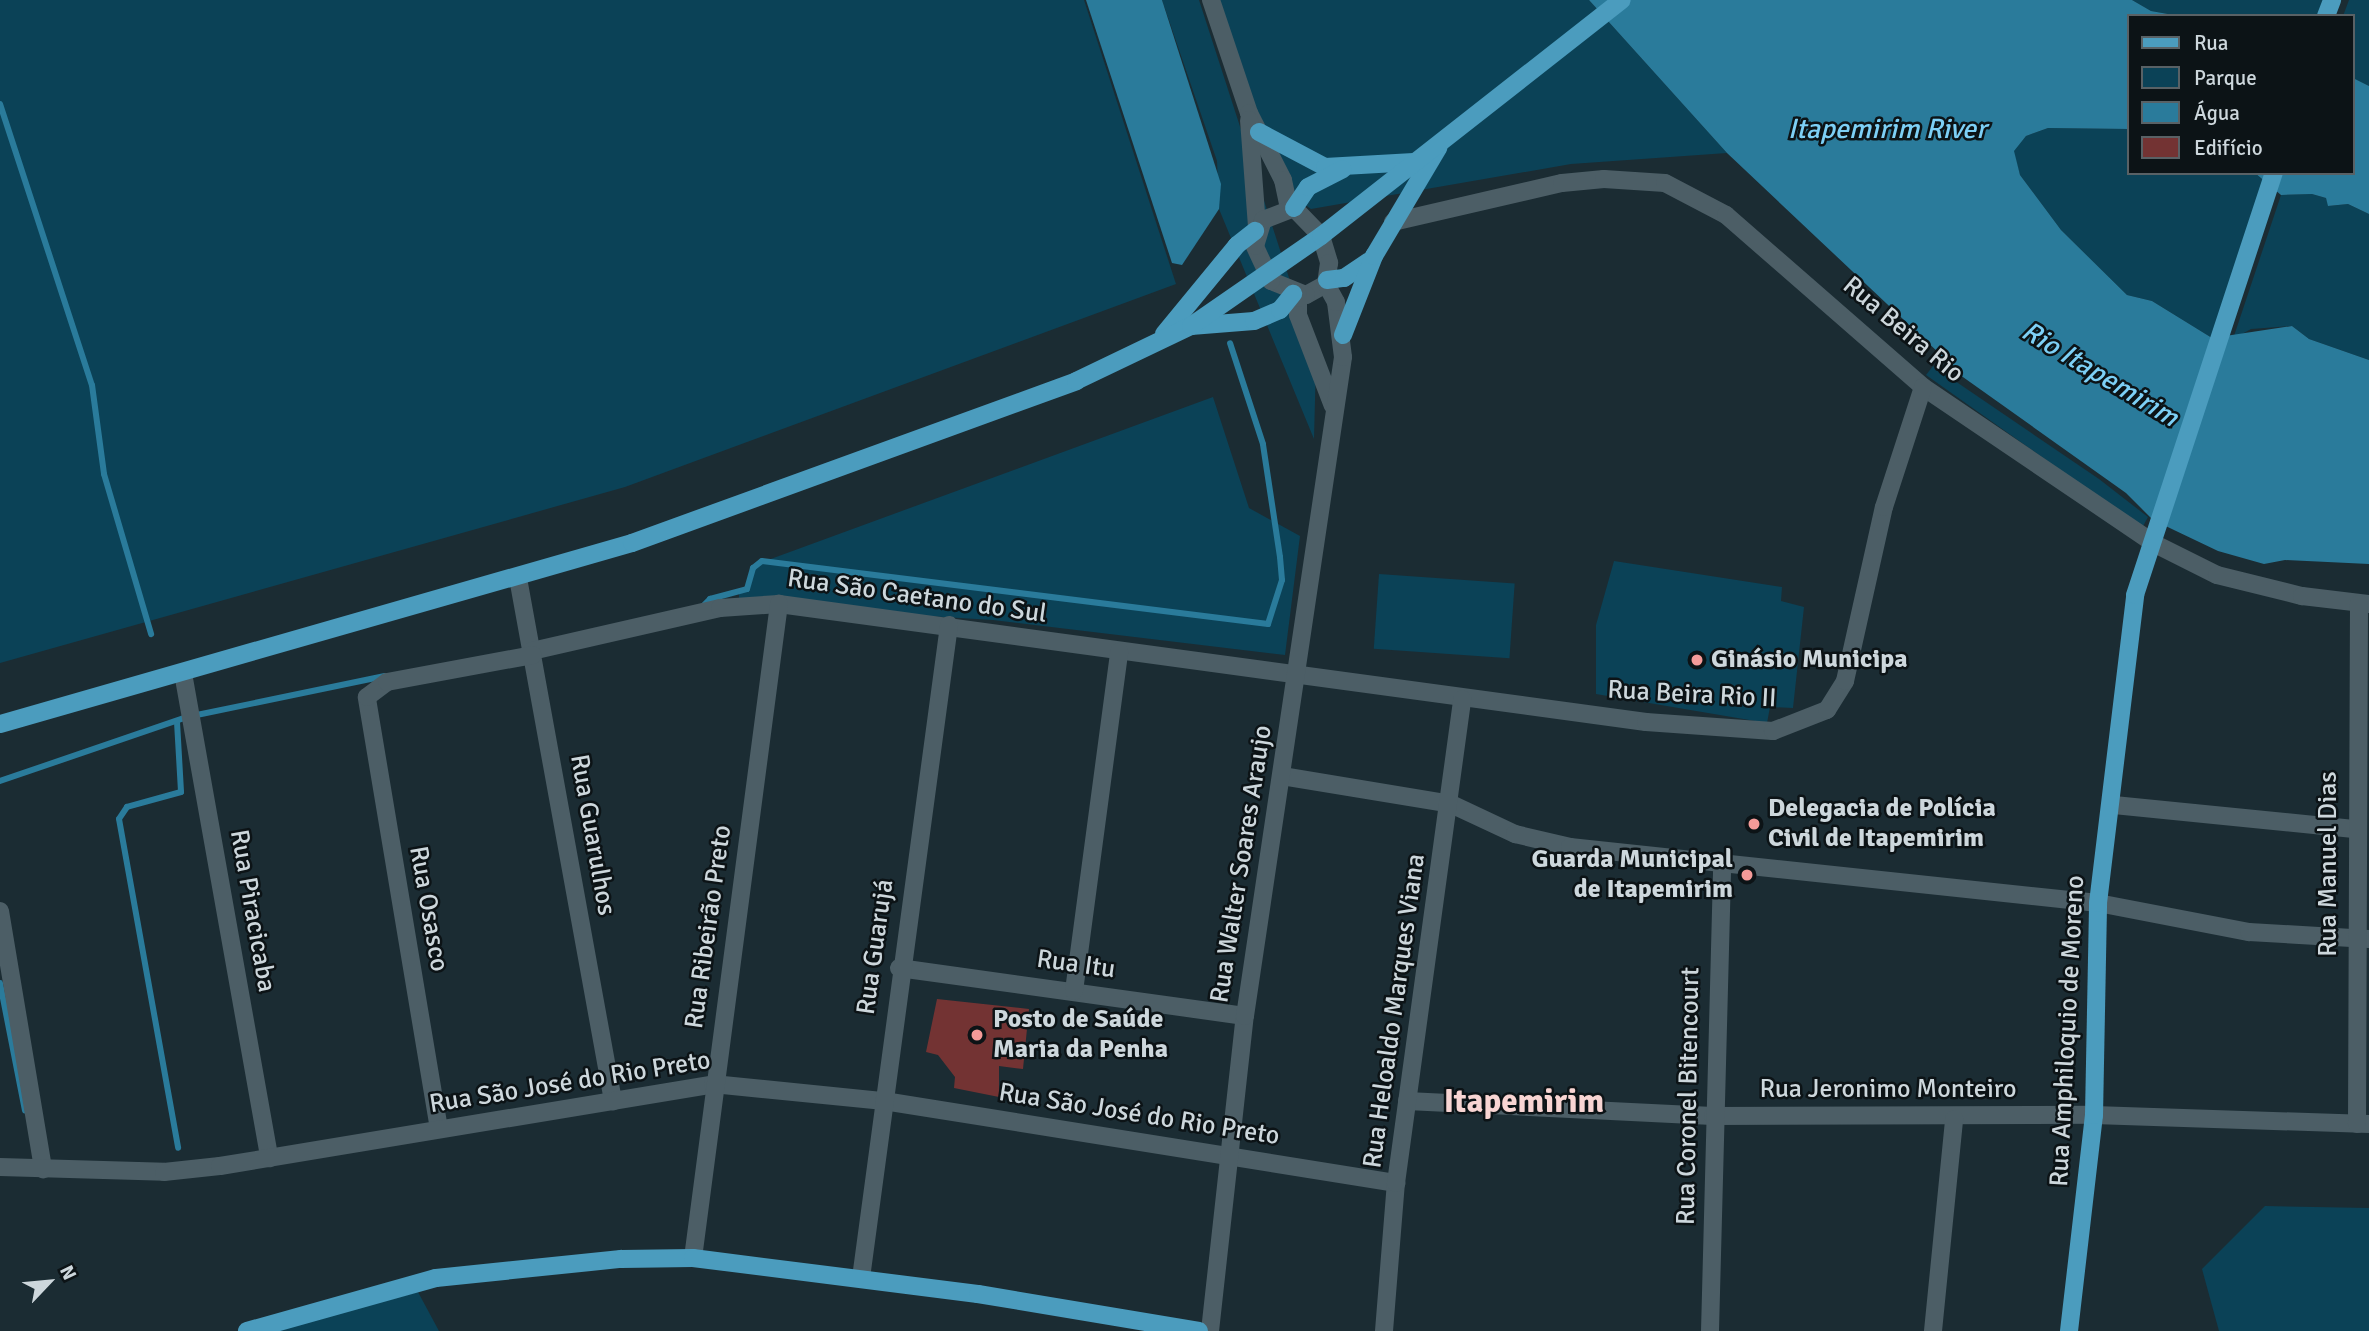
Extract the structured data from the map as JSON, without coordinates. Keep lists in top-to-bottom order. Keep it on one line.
{"streets":{"main road":["Rua Amphiloquio de Moreno"],"street":["Rua Beira Rio","Rua São Caetano do Sul","Rua Beira Rio II","Rua Guarulhos","Rua Walter Soares Araujo","Rua Manuel Dias","Rua Osasco","Rua Piracicaba","Rua Ribeirão Preto","Rua Guarujá","Rua Itu","Rua Heloaldo Marques Viana","Rua São José do Rio Preto","Rua Jeronimo Monteiro","Rua Coronel Bitencourt"]},"crossings":[["Rua Beira Rio","Rua Beira Rio II"],["Rua Beira Rio","Rua Manuel Dias"],["Rua Beira Rio","Rua Amphiloquio de Moreno"],["Rua São Caetano do Sul","Rua Beira Rio II"],["Rua São Caetano do Sul","Rua Guarulhos"],["Rua São Caetano do Sul","Rua Walter Soares Araujo"],["Rua São Caetano do Sul","Rua Osasco"],["Rua São Caetano do Sul","Rua Ribeirão Preto"],["Rua São Caetano do Sul","Rua Guarujá"],["Rua Beira Rio II","Rua Walter Soares Araujo"],["Rua Beira Rio II","Rua Heloaldo Marques Viana"],["Rua Guarulhos","Rua São José do Rio Preto"],["Rua Walter Soares Araujo","Rua Itu"],["Rua Walter Soares Araujo","Rua São José do Rio Preto"],["Rua Manuel Dias","Rua Jeronimo Monteiro"],["Rua Osasco","Rua São José do Rio Preto"],["Rua Piracicaba","Rua São José do Rio Preto"],["Rua Ribeirão Preto","Rua São José do Rio Preto"],["Rua Guarujá","Rua Itu"],["Rua Guarujá","Rua São José do Rio Preto"],["Rua Heloaldo Marques Viana","Rua São José do Rio Preto"],["Rua Heloaldo Marques Viana","Rua Jeronimo Monteiro"],["Rua Amphiloquio de Moreno","Rua Jeronimo Monteiro"],["Rua Jeronimo Monteiro","Rua Coronel Bitencourt"]],"districts":["Itapemirim"],"water":["Itapemirim River","Rio Itapemirim"],"places":["Ginásio Municipa","Delegacia de Polícia Civil de Itapemirim","Guarda Municipal de Itapemirim","Posto de Saúde Maria da Penha"],"legend":["Rua","Parque","Água","Edifício"],"north":"top right"}
